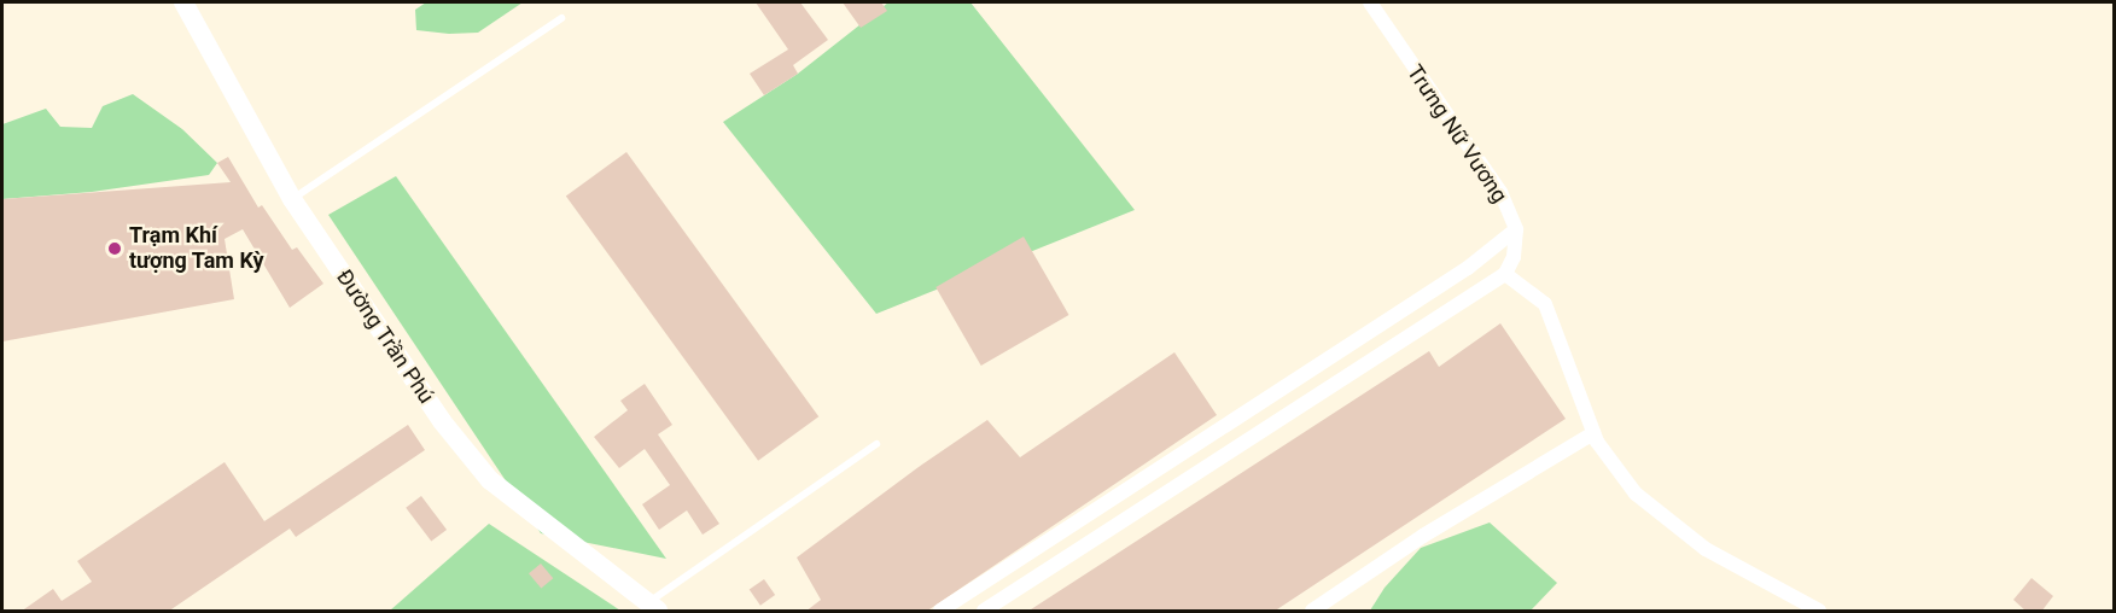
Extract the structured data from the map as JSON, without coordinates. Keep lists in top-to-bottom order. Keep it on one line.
{"streets":{"main road":["Đường Trần Phú"],"street":["Trưng Nữ Vương"]},"places":["Trạm Khí tượng Tam Kỳ"]}
